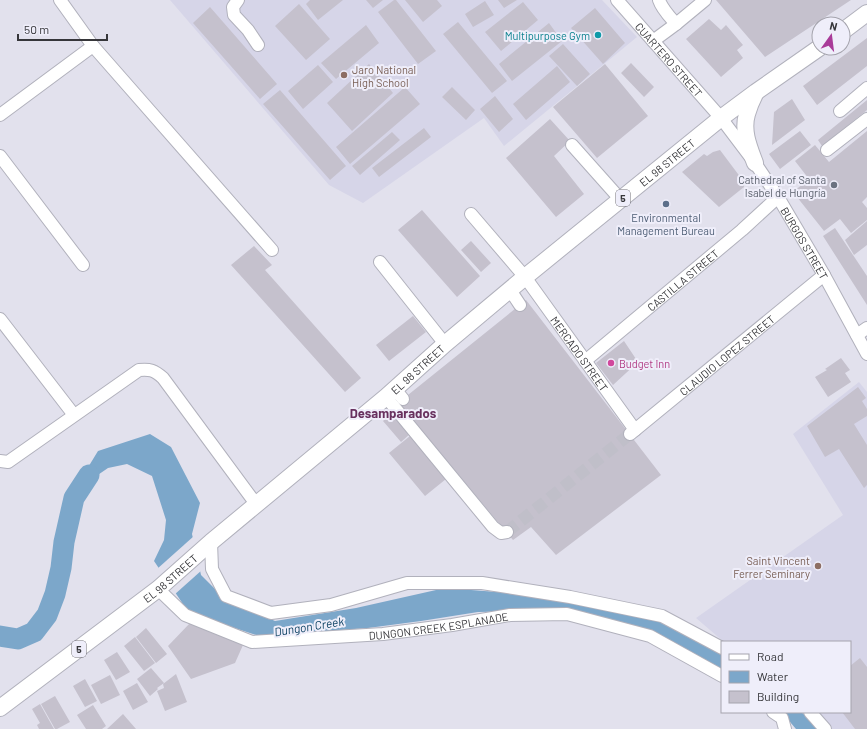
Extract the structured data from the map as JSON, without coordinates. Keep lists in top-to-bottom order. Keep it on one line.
{"streets":{"main road":["EL 98 STREET","5"],"street":["CUARTERO STREET","BURGOS STREET","CASTILLA STREET","MERCADO STREET","CLAUDIO LOPEZ STREET","DUNGON CREEK ESPLANADE"]},"crossings":[["CUARTERO STREET","EL 98 STREET"],["CUARTERO STREET","BURGOS STREET"],["EL 98 STREET","BURGOS STREET"],["EL 98 STREET","MERCADO STREET"],["EL 98 STREET","DUNGON CREEK ESPLANADE"],["BURGOS STREET","CASTILLA STREET"],["BURGOS STREET","CLAUDIO LOPEZ STREET"],["CASTILLA STREET","MERCADO STREET"],["MERCADO STREET","CLAUDIO LOPEZ STREET"]],"districts":["Desamparados"],"water":["Dungon Creek"],"places":["Multipurpose Gym","Jaro National High School","Cathedral of Santa Isabel de Hungría","Environmental Management Bureau","Budget Inn","Saint Vincent Ferrer Seminary"],"legend":["Road","Water","Building"],"scale_bar":"50 m","north":"top"}
